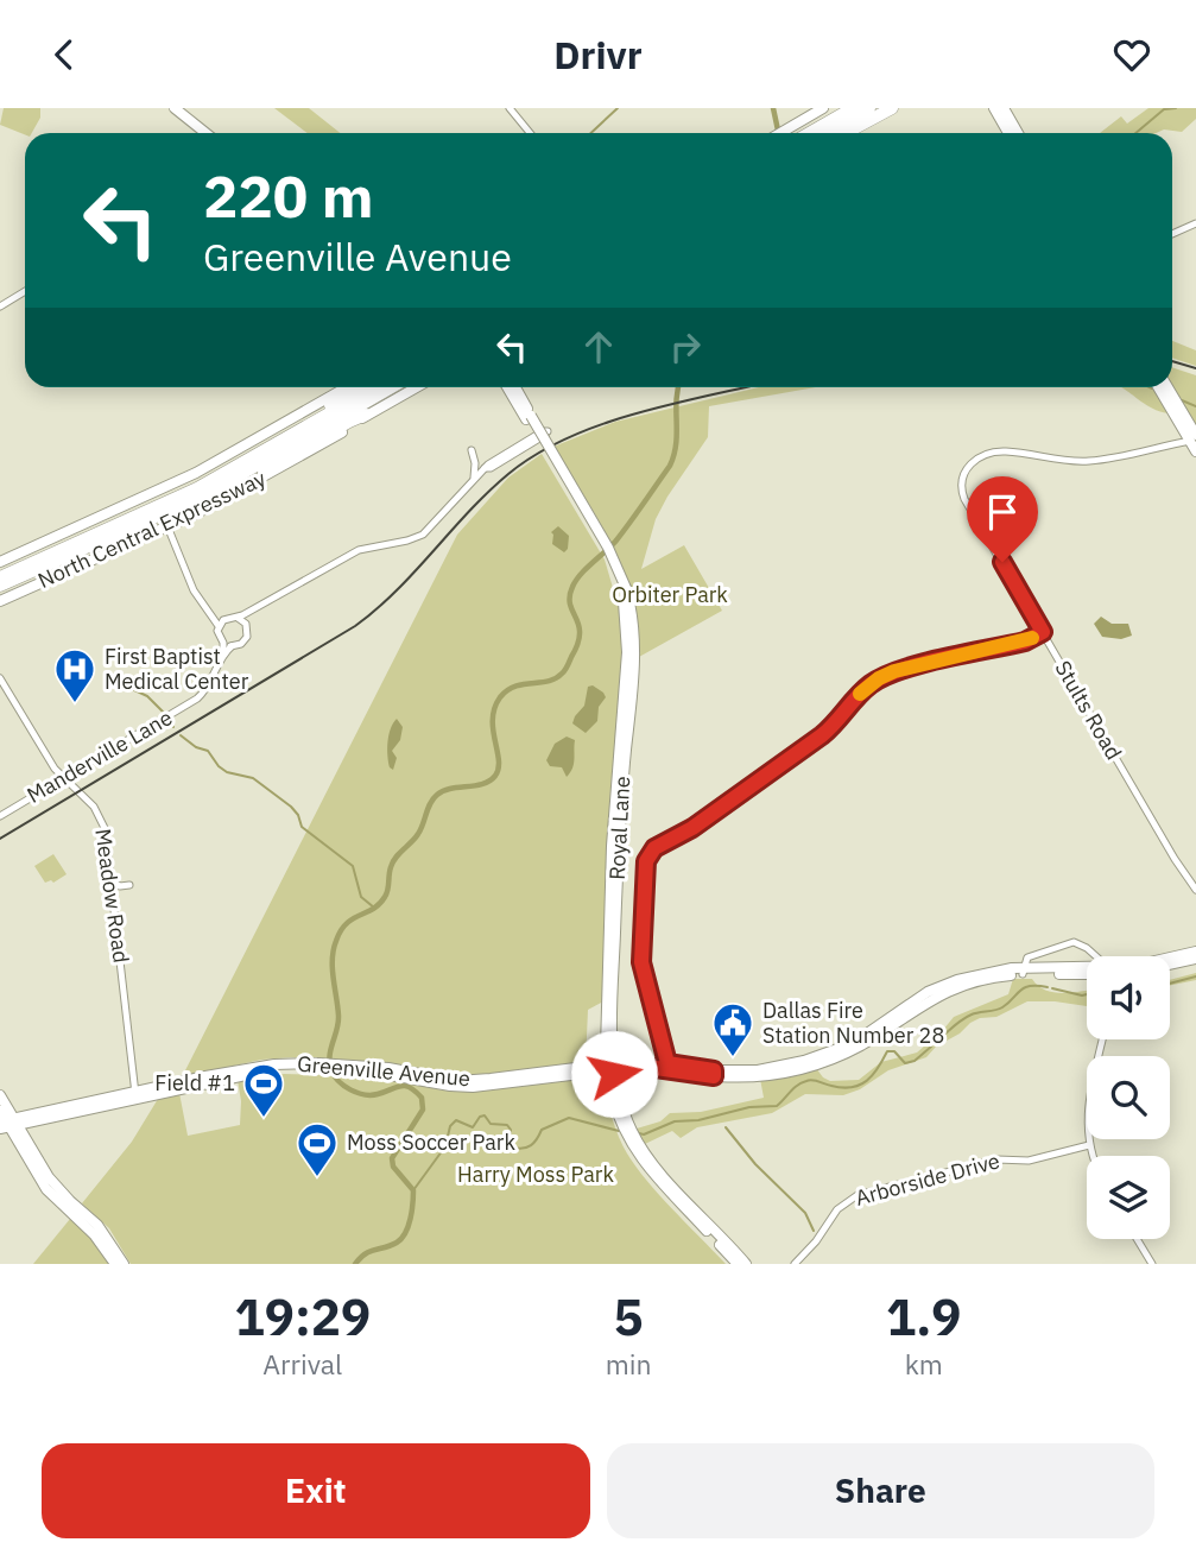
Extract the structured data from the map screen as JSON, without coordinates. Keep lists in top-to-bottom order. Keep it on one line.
{"streets":{"highway":["North Central Expressway"],"main road":["Royal Lane","Greenville Avenue"],"street":["Stults Road","Manderville Lane","Meadow Road","Arborside Drive"]},"crossings":[["Manderville Lane","Meadow Road"],["Royal Lane","Greenville Avenue"],["Meadow Road","Greenville Avenue"]],"parks":["Orbiter Park","Harry Moss Park"],"places":{"hospital":["First Baptist Medical Center"],"public building":["Dallas Fire Station Number 28"],"sports":["Field #1","Moss Soccer Park"]},"page":{"header":"Drivr","turn":["220 m","Greenville Avenue"],"eta":["19:29","Arrival","5","min","1.9","km"],"buttons":["Exit","Share"]}}
